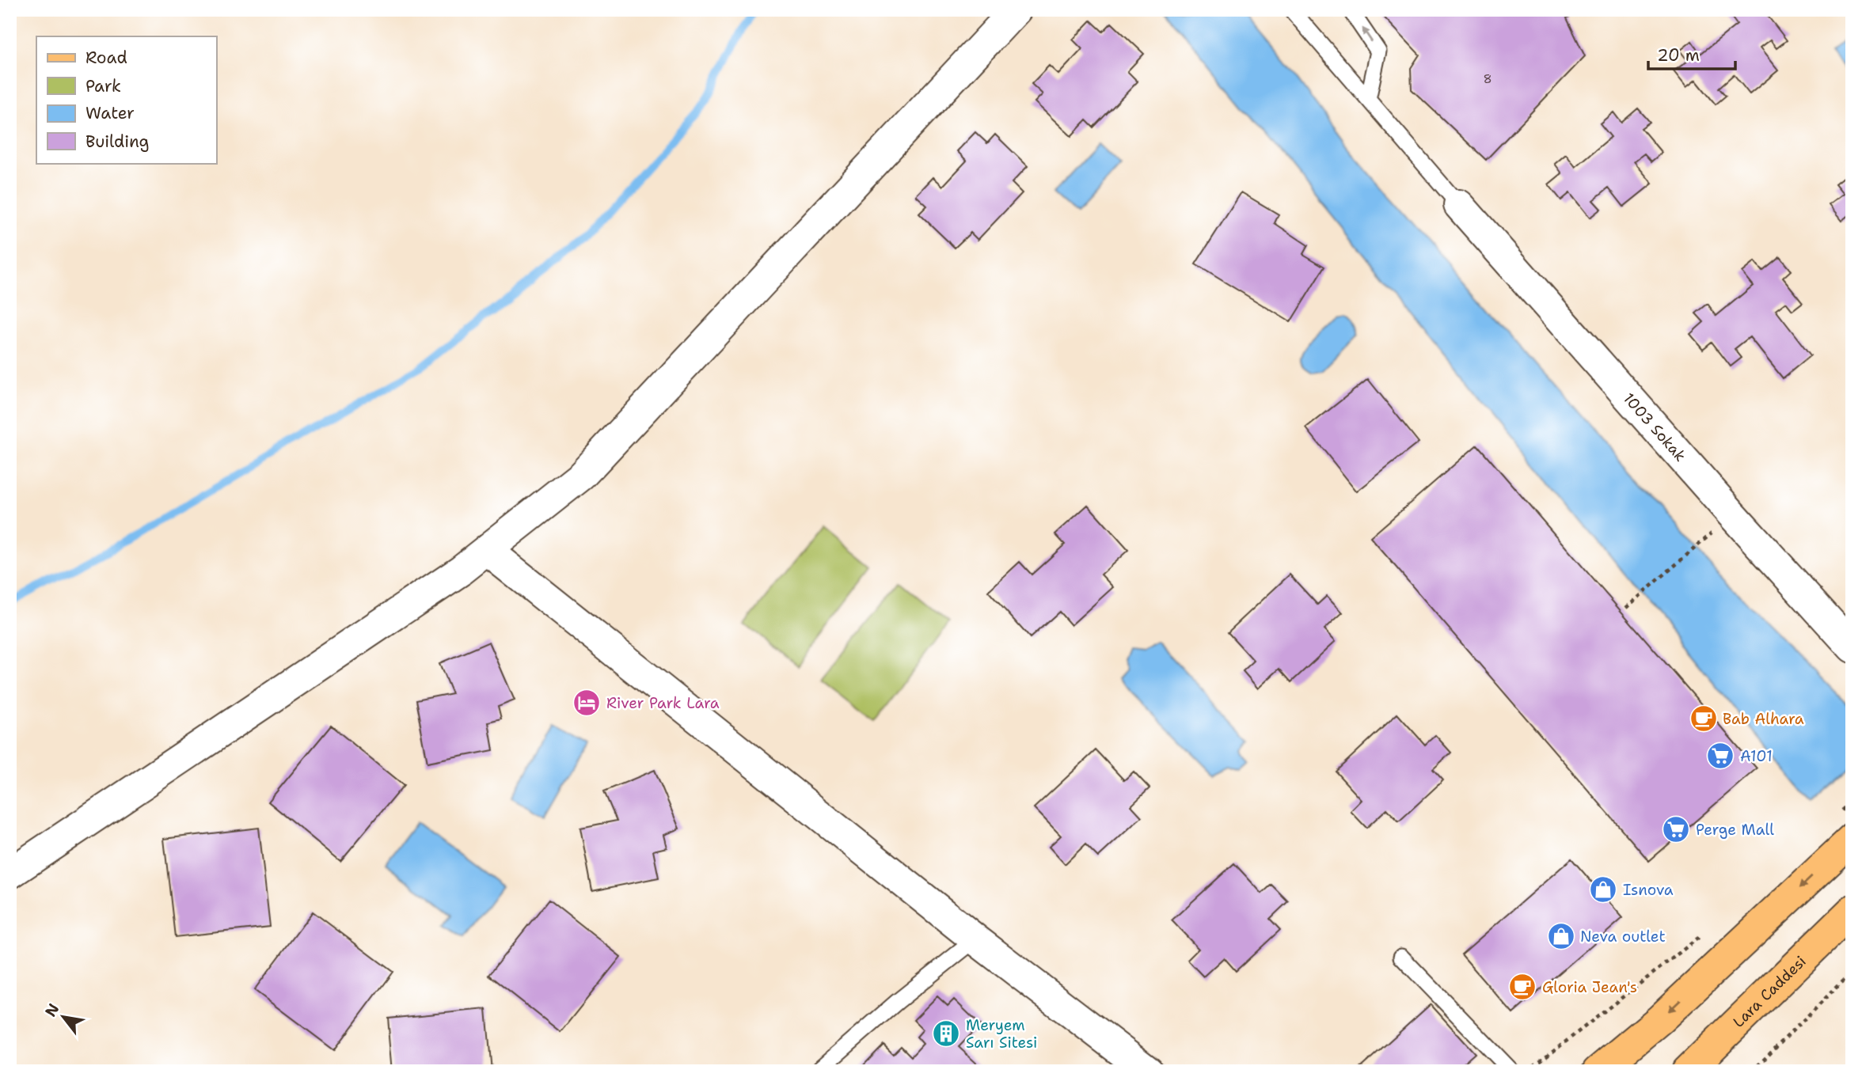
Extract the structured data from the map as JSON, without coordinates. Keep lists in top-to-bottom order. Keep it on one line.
{"streets":{"main road":["Lara Caddesi"],"street":["1003 Sokak"]},"places":{"hotel":["River Park Lara"],"cafe":["Bab Alhara","Gloria Jean's"],"supermarket":["A101","Perge Mall"],"shop":["Isnova","Neva outlet"],"building":["Meryem Sarı Sitesi"]},"house_numbers":["8"],"legend":["Road","Park","Water","Building"],"scale_bar":"20 m","north":"top left"}
